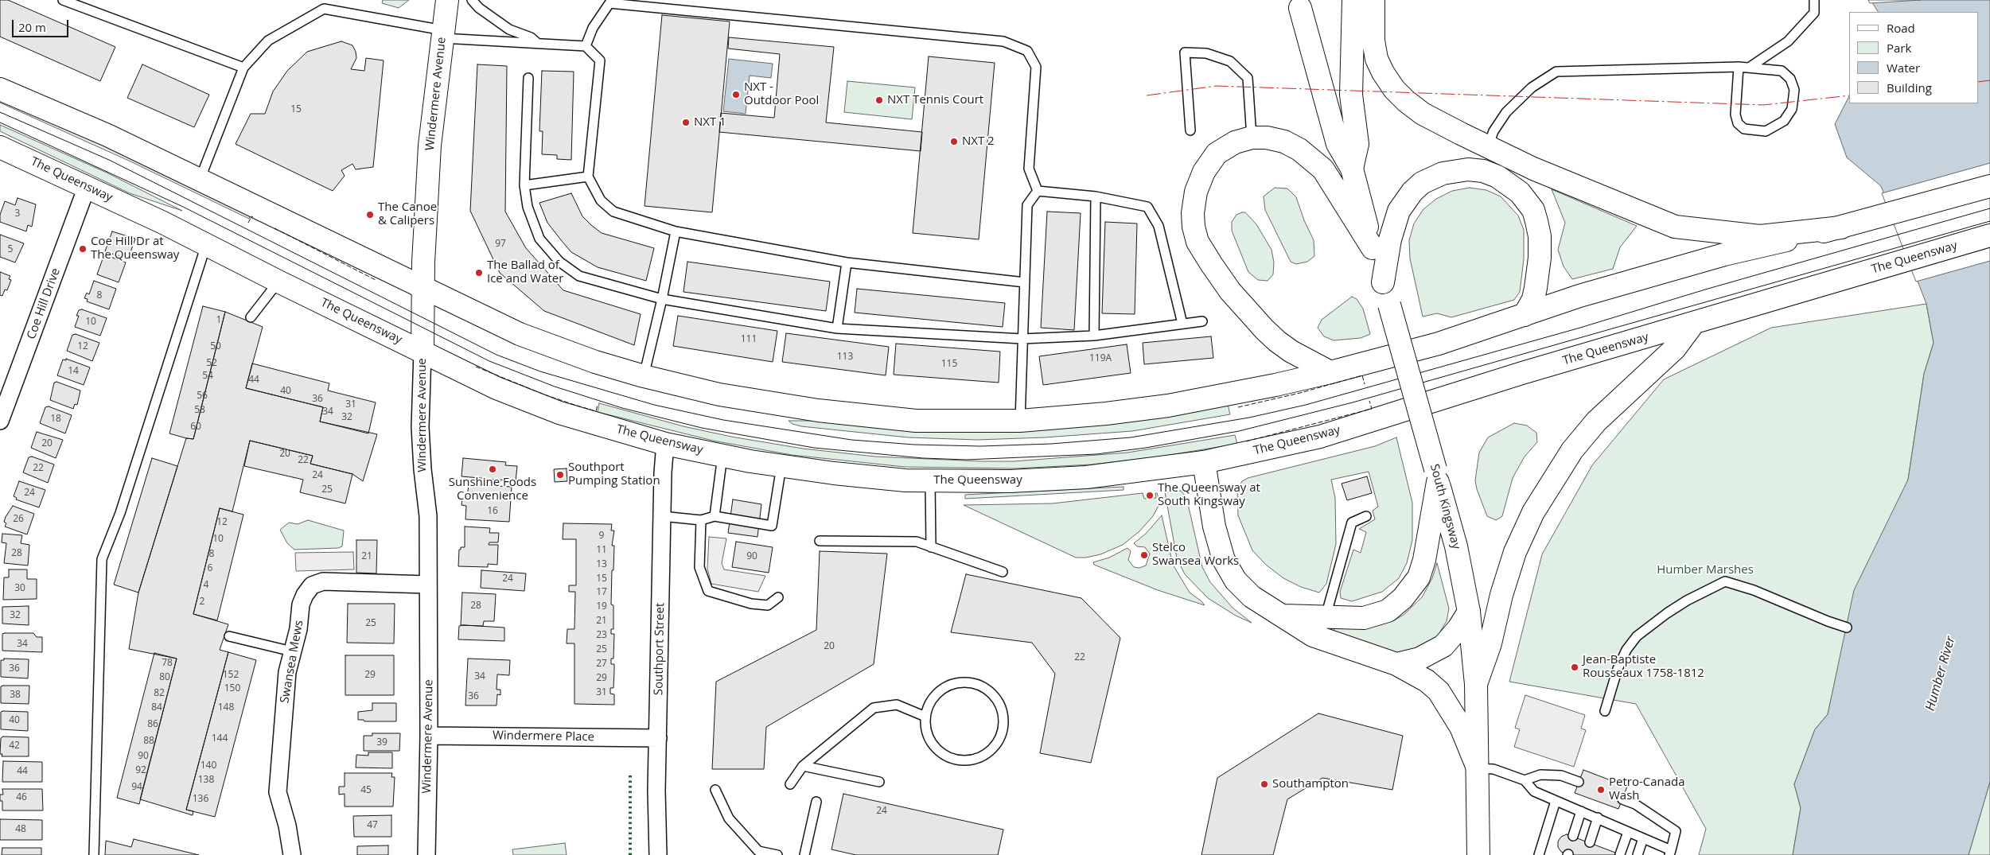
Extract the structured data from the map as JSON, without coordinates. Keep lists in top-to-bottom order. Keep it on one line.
{"streets":{"main road":["Windermere Avenue","The Queensway","South Kingsway"],"street":["Coe Hill Drive","Southport Street","Swansea Mews","Windermere Place"]},"crossings":[["Windermere Avenue","The Queensway"],["Windermere Avenue","Swansea Mews"],["Windermere Avenue","Windermere Place"],["The Queensway","Coe Hill Drive"],["The Queensway","Southport Street"],["Southport Street","Windermere Place"]],"water":["Humber River"],"parks":["Humber Marshes"],"places":["NXT - Outdoor Pool","NXT Tennis Court","NXT 1","NXT 2","The Canoe & Calipers","Coe Hill Dr at The Queensway","The Ballad of Ice and Water","Sunshine Foods Convenience","Southport Pumping Station","The Queensway at South Kingsway","Stelco Swansea Works","Jean-Baptiste Rousseaux 1758-1812","Southampton","Petro-Canada Wash"],"house_numbers":["15","3","97","5","8","1","10","111","12","50","113","119A","52","115","14","54","44","40","56","36","31","58","34","32","18","60","20","20","22","22","24","25","24","16","26","12","9","10","11","28","8","21","90","13","6","24","15","4","30","17","2","28","19","32","21","25","23","34","20","25","22","78","27","36","152","29","34","80","29","150","31","82","38","36","84","148","40","86","144","88","39","42","90","140","92","44","138","94","45","46","136","24","47","48"],"legend":["Road","Park","Water","Building"],"scale_bar":"20 m"}
